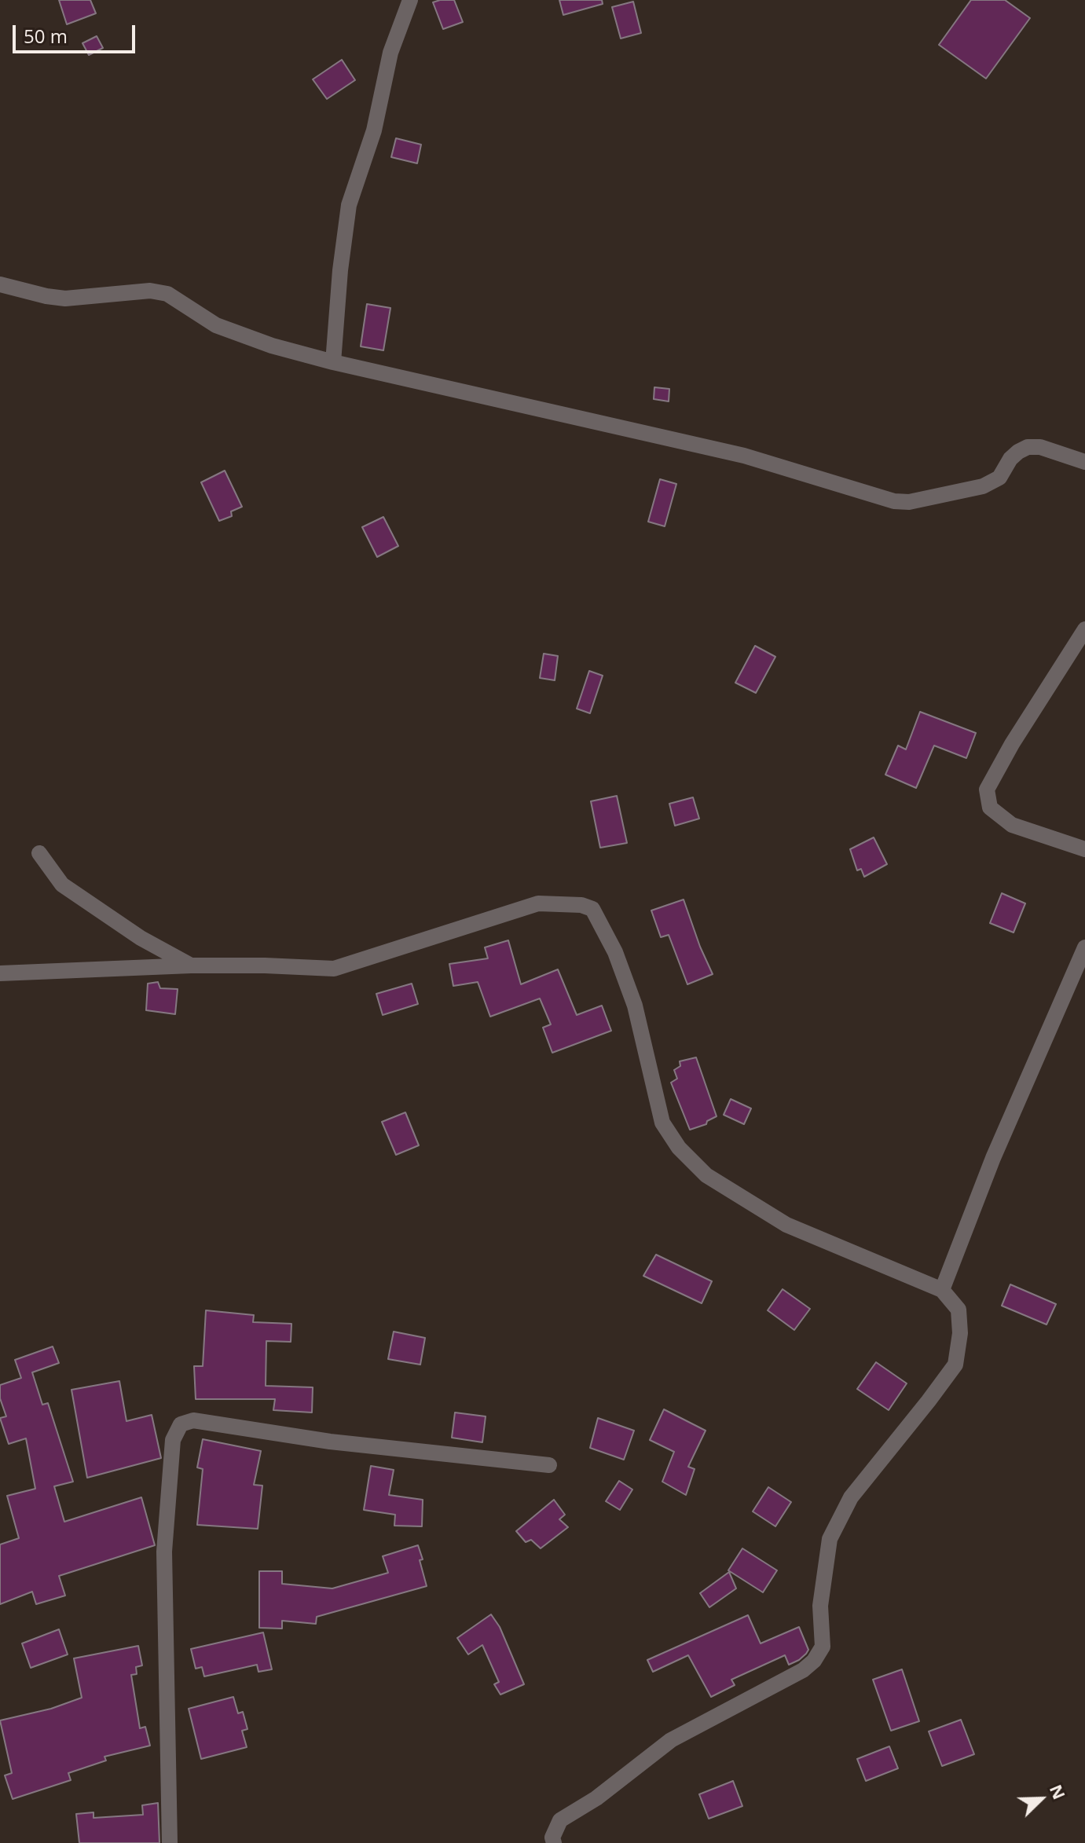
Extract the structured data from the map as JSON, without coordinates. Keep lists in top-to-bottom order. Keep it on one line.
{"scale_bar":"50 m","north":"top right"}
